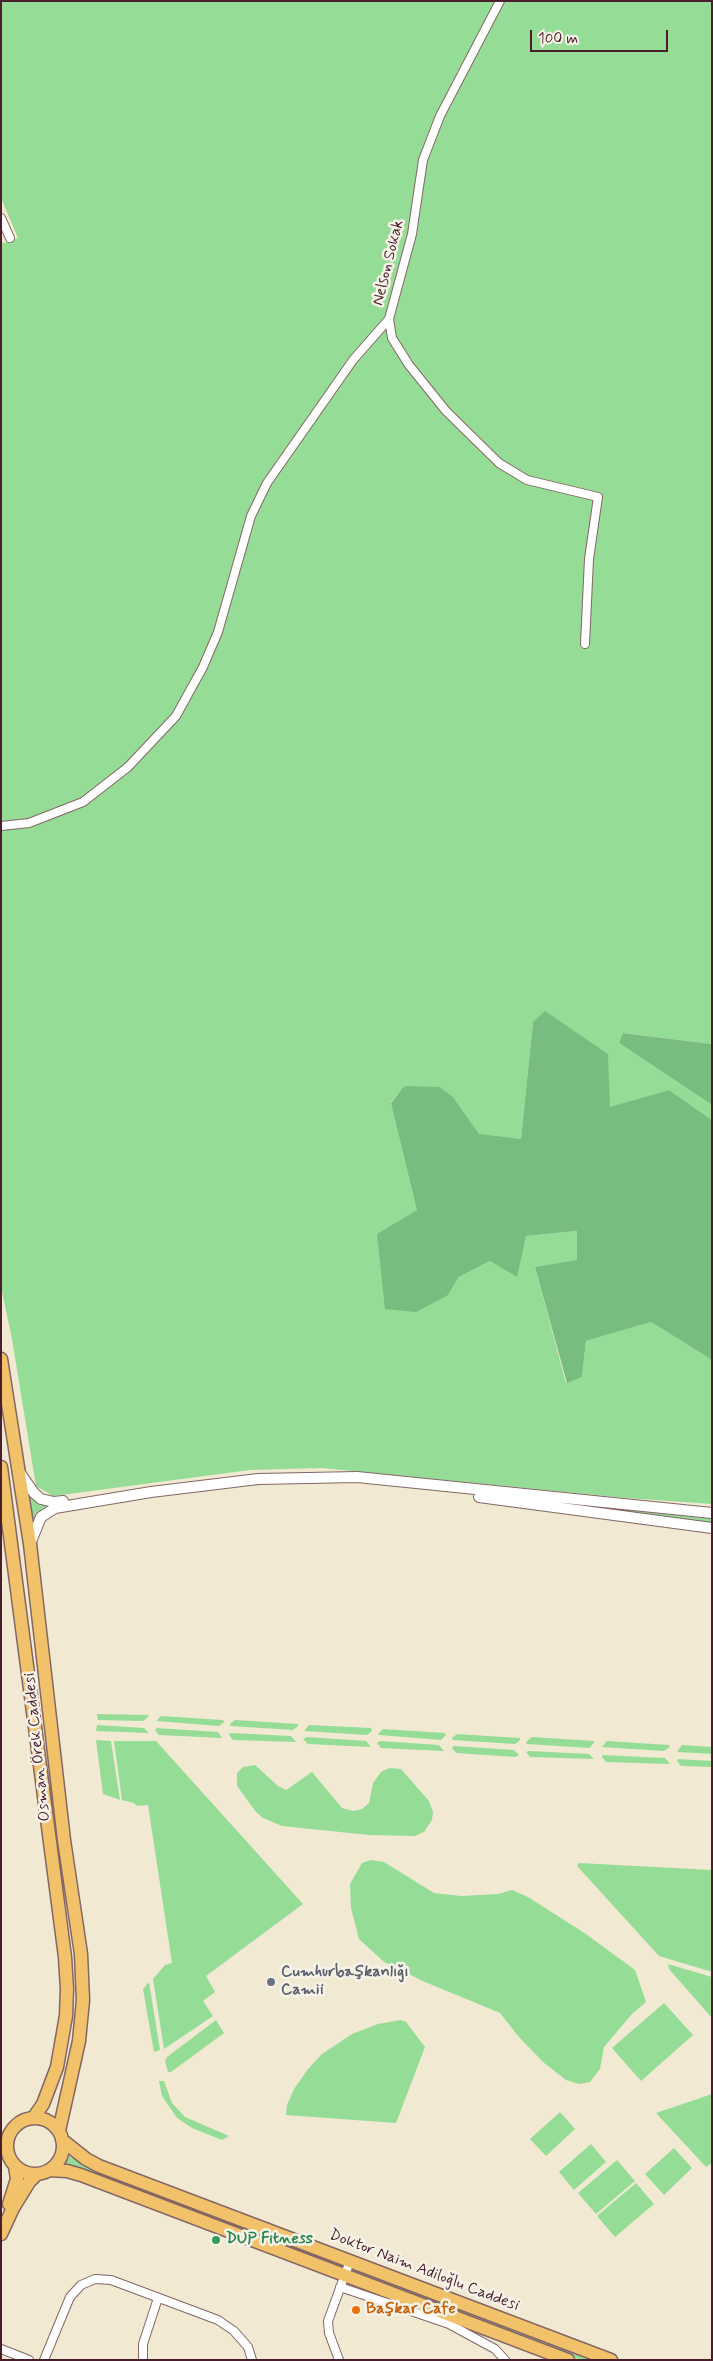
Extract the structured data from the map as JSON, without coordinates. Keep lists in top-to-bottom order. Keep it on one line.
{"streets":{"main road":["Osman Örek Caddesi","Doktor Naim Adiloğlu Caddesi"],"street":["Nelson Sokak"]},"crossings":[["Osman Örek Caddesi","Doktor Naim Adiloğlu Caddesi"]],"places":["Cumhurbaşkanlığı Camii","DUP Fitness","Başkar Cafe"],"scale_bar":"100 m"}
